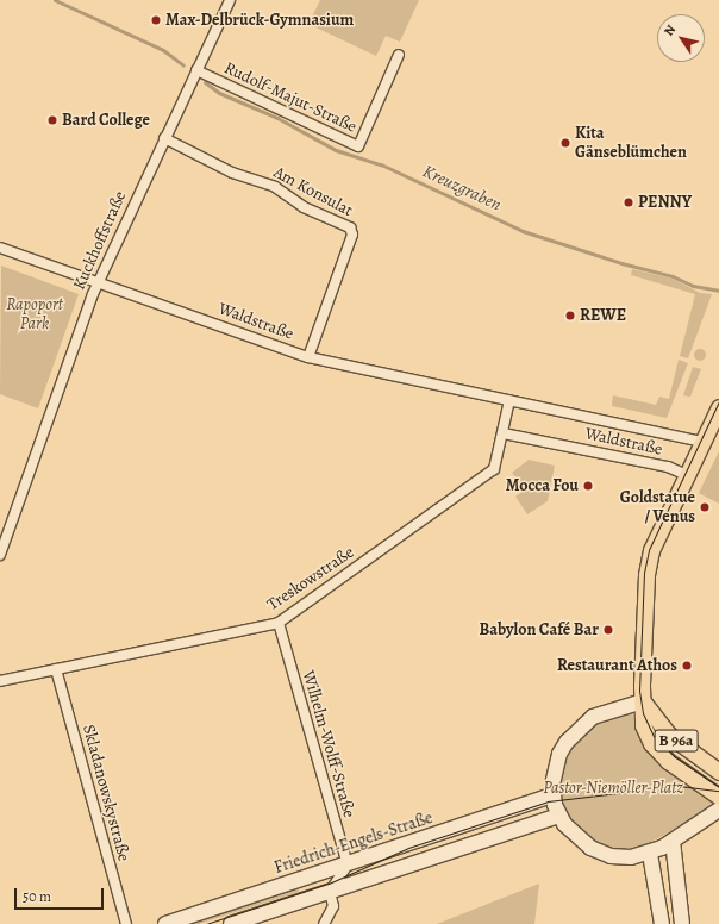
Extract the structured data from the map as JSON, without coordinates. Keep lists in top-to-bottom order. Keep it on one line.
{"streets":{"main road":["B 96a","Friedrich-Engels-Straße"],"street":["Rudolf-Majut-Straße","Am Konsulat","Kuckhoffstraße","Waldstraße","Treskowstraße","Wilhelm-Wolff-Straße","Skladanowskystraße"]},"crossings":[["Rudolf-Majut-Straße","Kuckhoffstraße"],["Am Konsulat","Kuckhoffstraße"],["Am Konsulat","Waldstraße"],["Kuckhoffstraße","Waldstraße"],["Waldstraße","Treskowstraße"],["Treskowstraße","Wilhelm-Wolff-Straße"],["Treskowstraße","Skladanowskystraße"],["Wilhelm-Wolff-Straße","Friedrich-Engels-Straße"]],"water":["Kreuzgraben"],"parks":["Rapoport Park","Pastor-Niemöller-Platz"],"places":["Max-Delbrück-Gymnasium","Bard College","Kita Gänseblümchen","PENNY","REWE","Mocca Fou","Goldstatue / Venus","Babylon Café Bar","Restaurant Athos"],"scale_bar":"50 m","north":"top left"}
